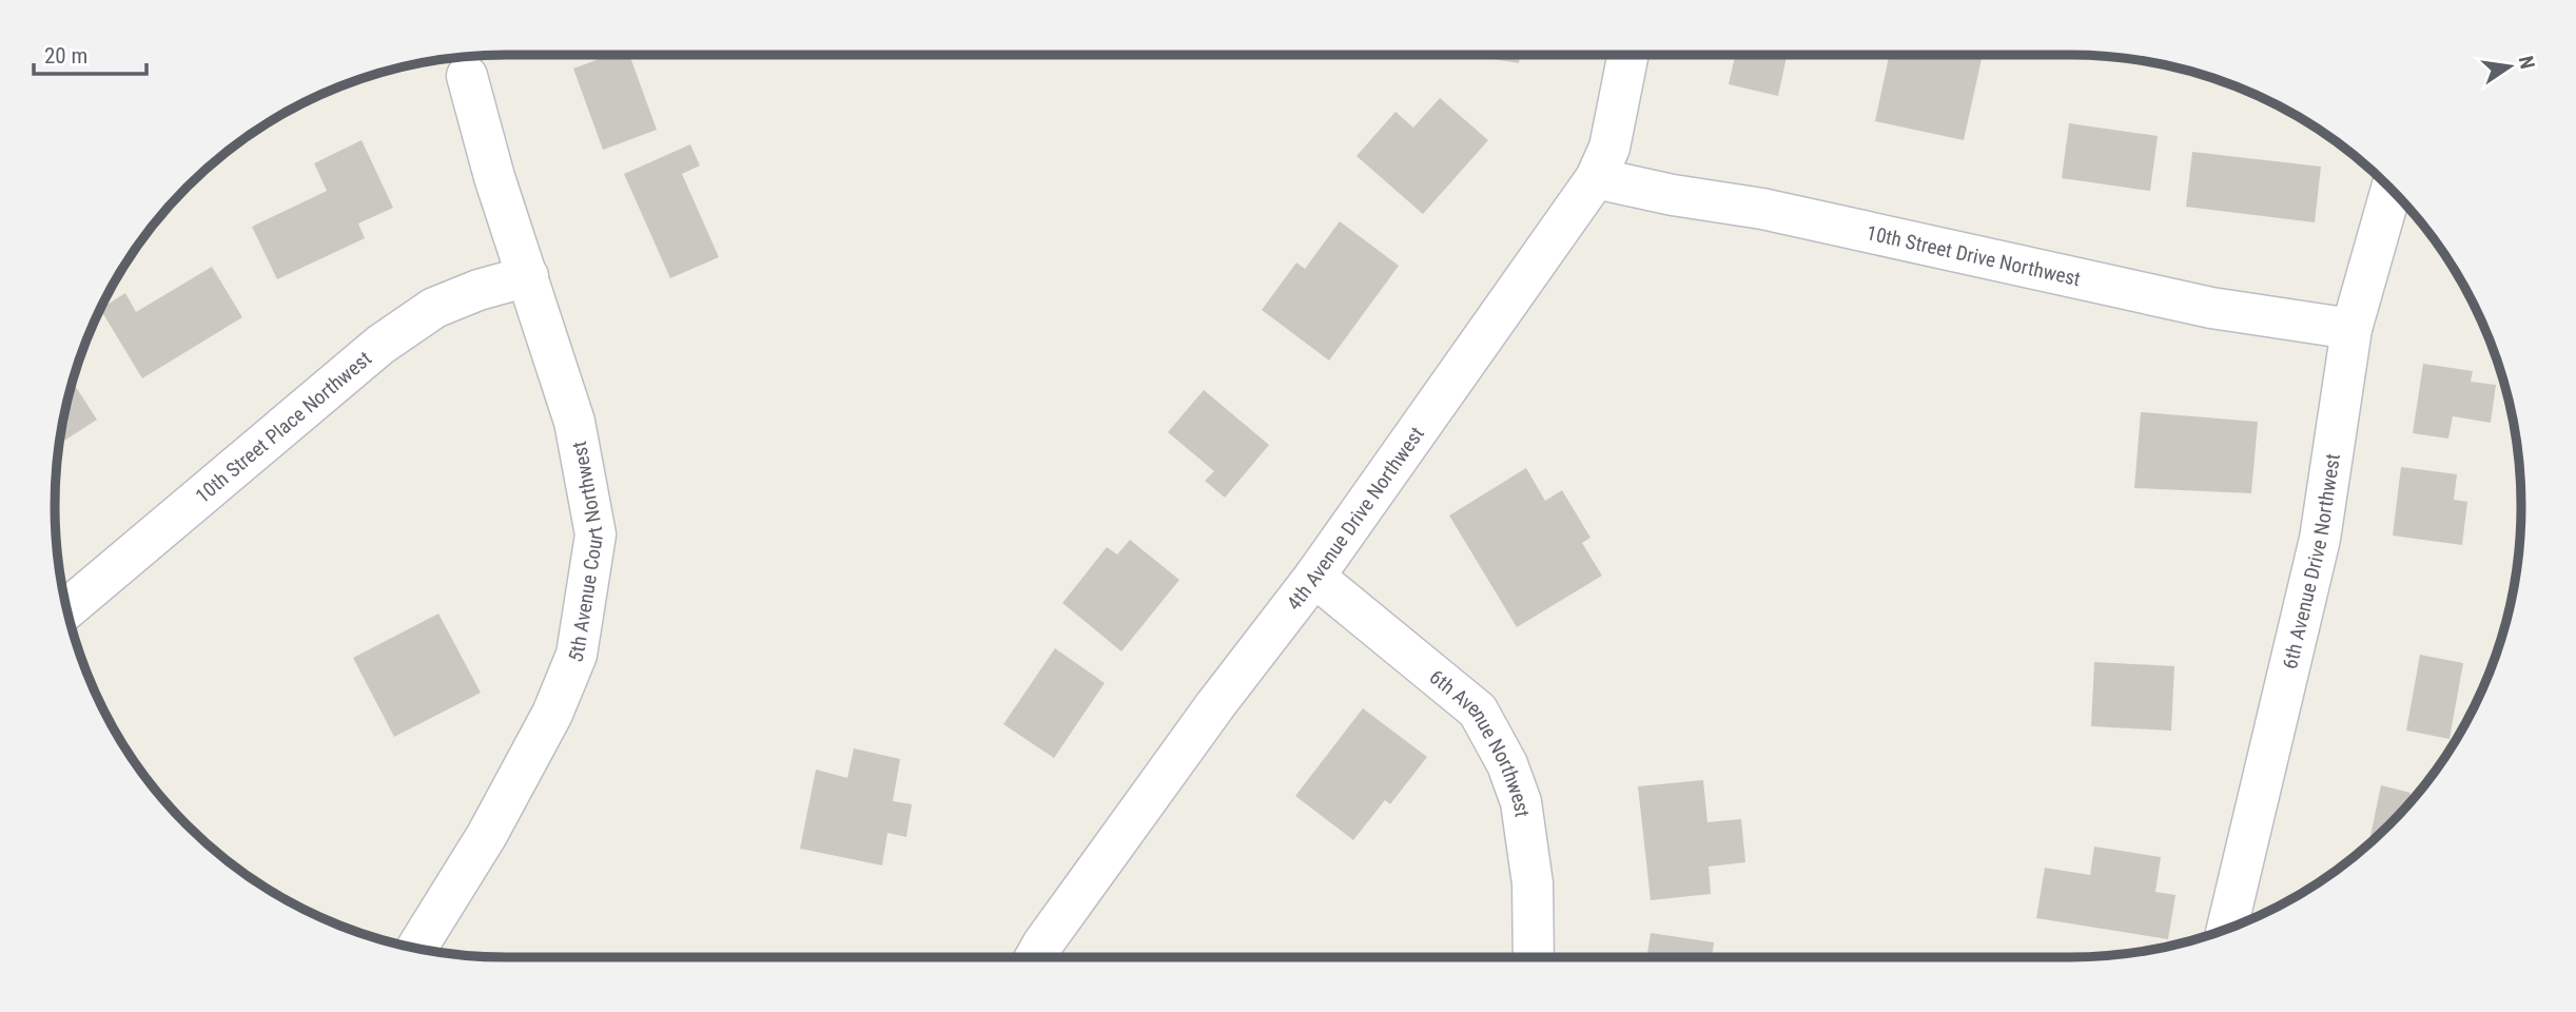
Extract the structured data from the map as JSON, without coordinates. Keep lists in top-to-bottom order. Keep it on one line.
{"streets":{"street":["10th Street Drive Northwest","10th Street Place Northwest","4th Avenue Drive Northwest","5th Avenue Court Northwest","6th Avenue Drive Northwest","6th Avenue Northwest"]},"crossings":[["10th Street Drive Northwest","4th Avenue Drive Northwest"],["10th Street Drive Northwest","6th Avenue Drive Northwest"],["10th Street Place Northwest","5th Avenue Court Northwest"],["4th Avenue Drive Northwest","6th Avenue Northwest"]],"scale_bar":"20 m","north":"right"}
